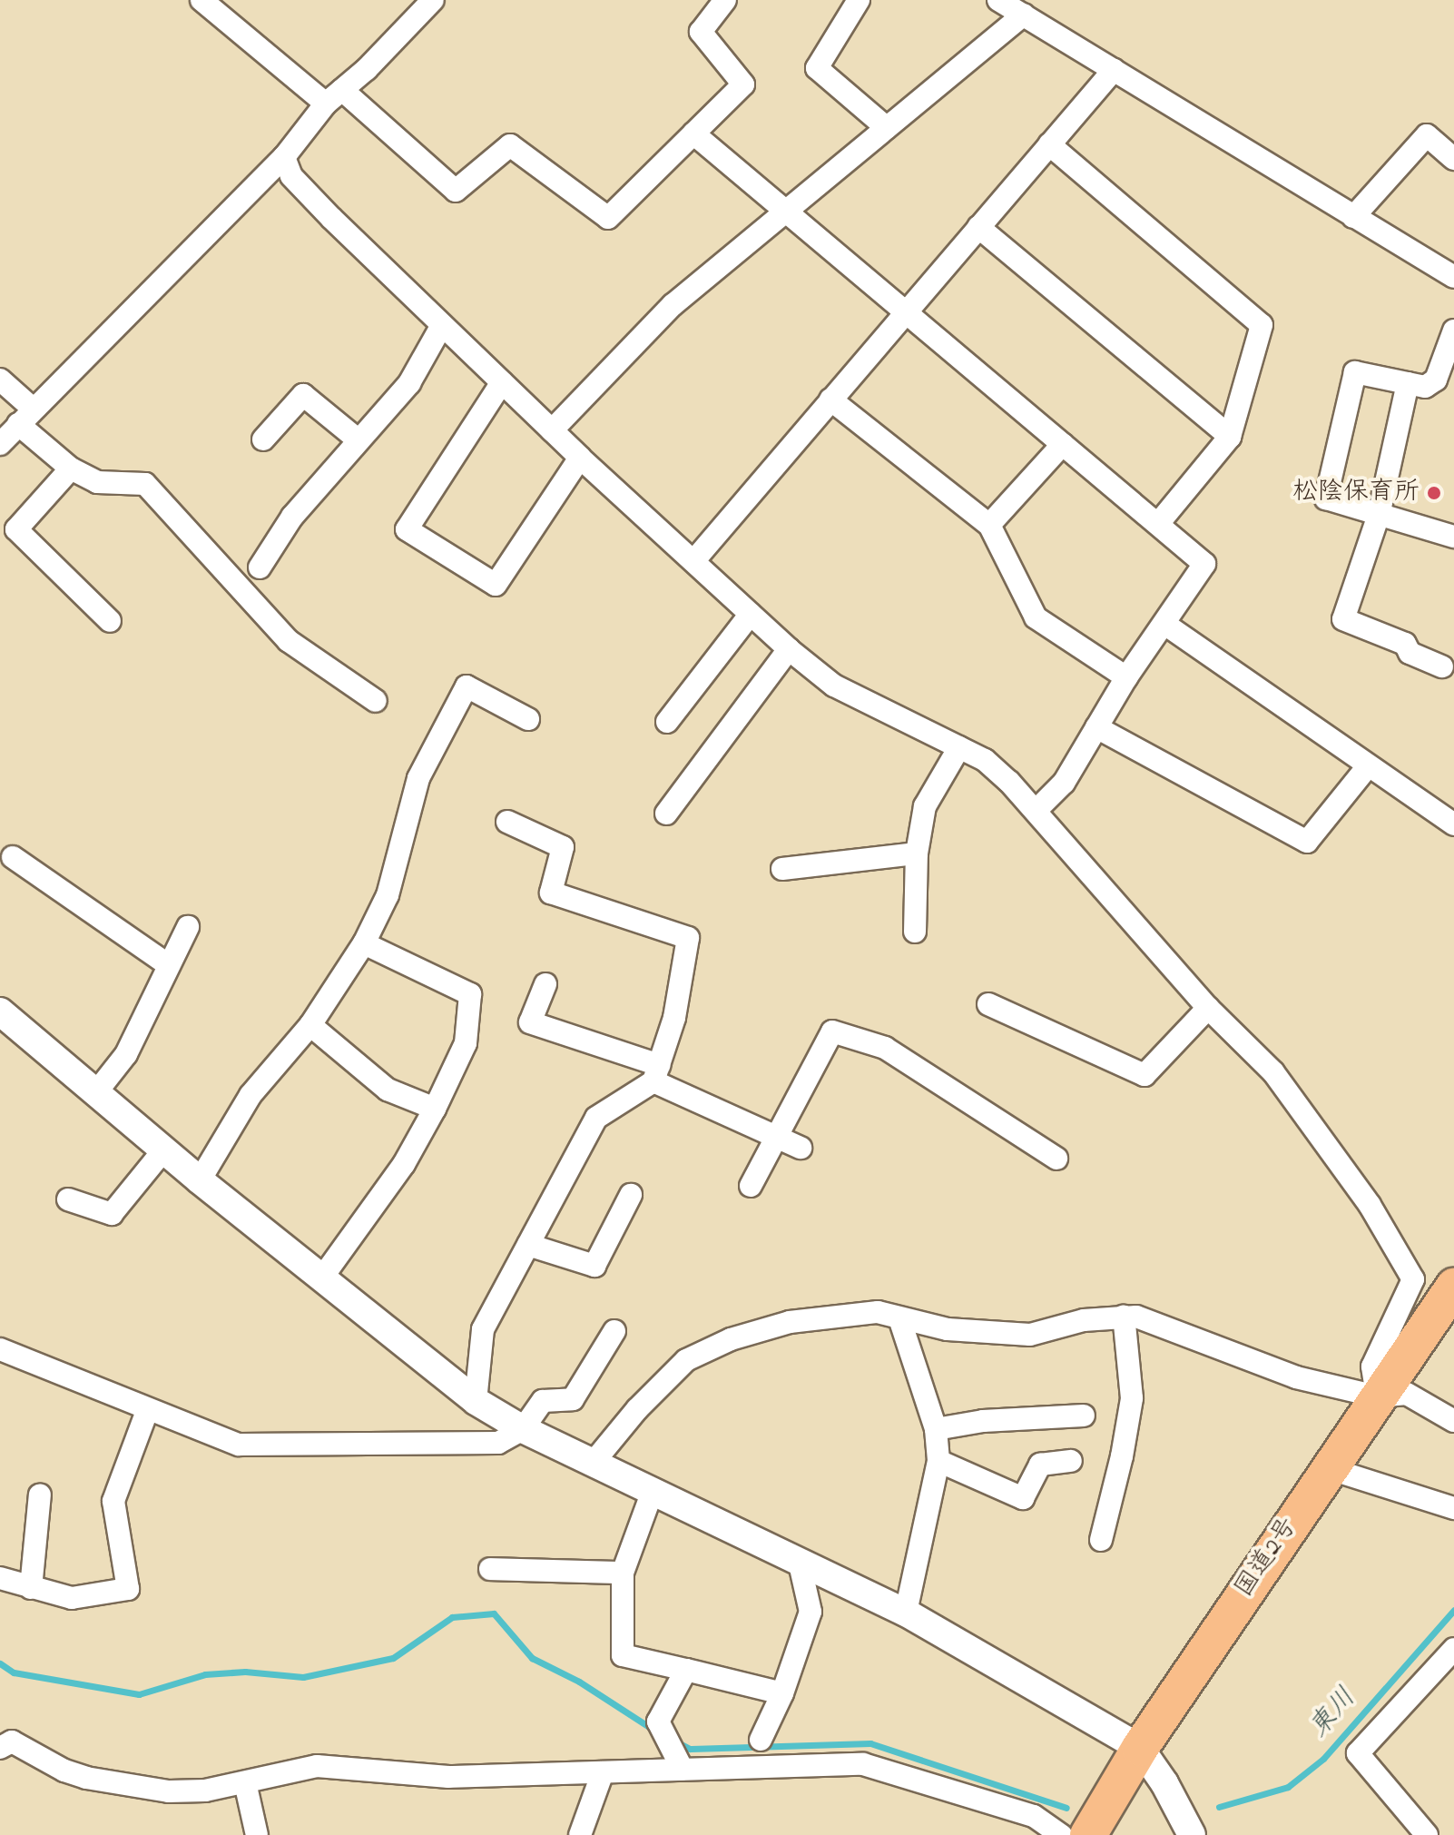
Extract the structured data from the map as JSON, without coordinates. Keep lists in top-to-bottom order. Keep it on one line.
{"streets":{"highway":["国道2号"]},"water":["東川"],"places":["松陰保育所"]}
